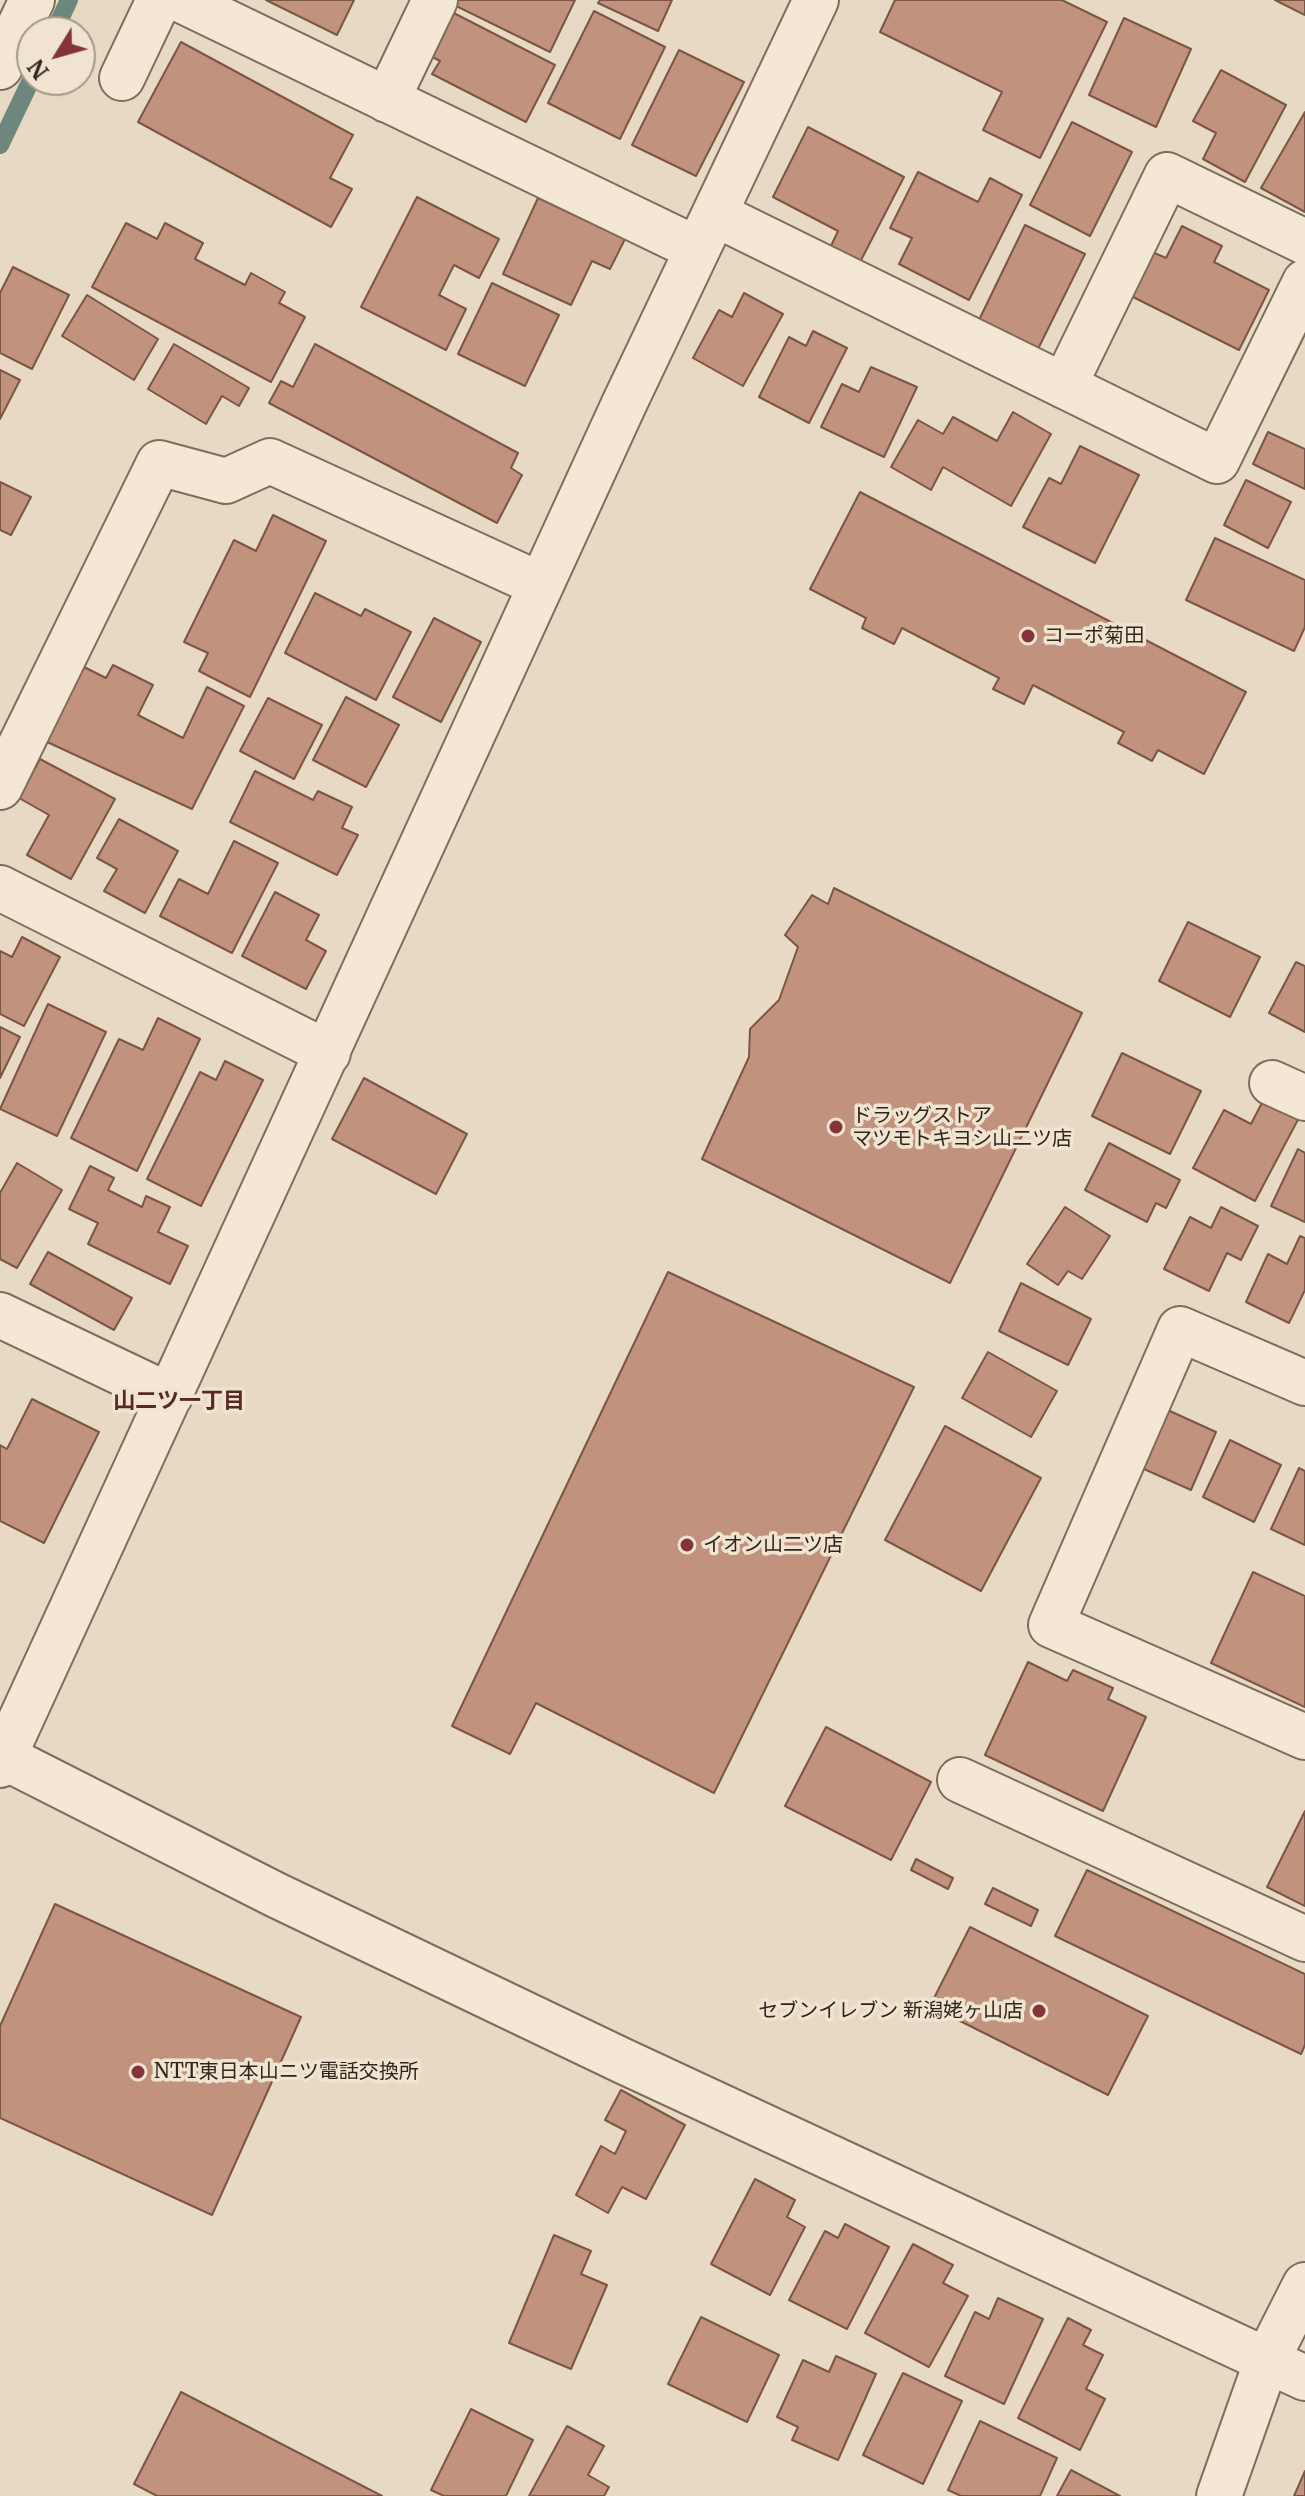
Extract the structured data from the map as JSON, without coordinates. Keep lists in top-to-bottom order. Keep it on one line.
{"districts":["山二ツ一丁目"],"places":["コーポ菊田","ドラッグストア マツモトキヨシ山二ツ店","イオン山二ツ店","セブンイレブン 新潟姥ヶ山店","NTT東日本山ニツ電話交換所"],"north":"bottom left"}
